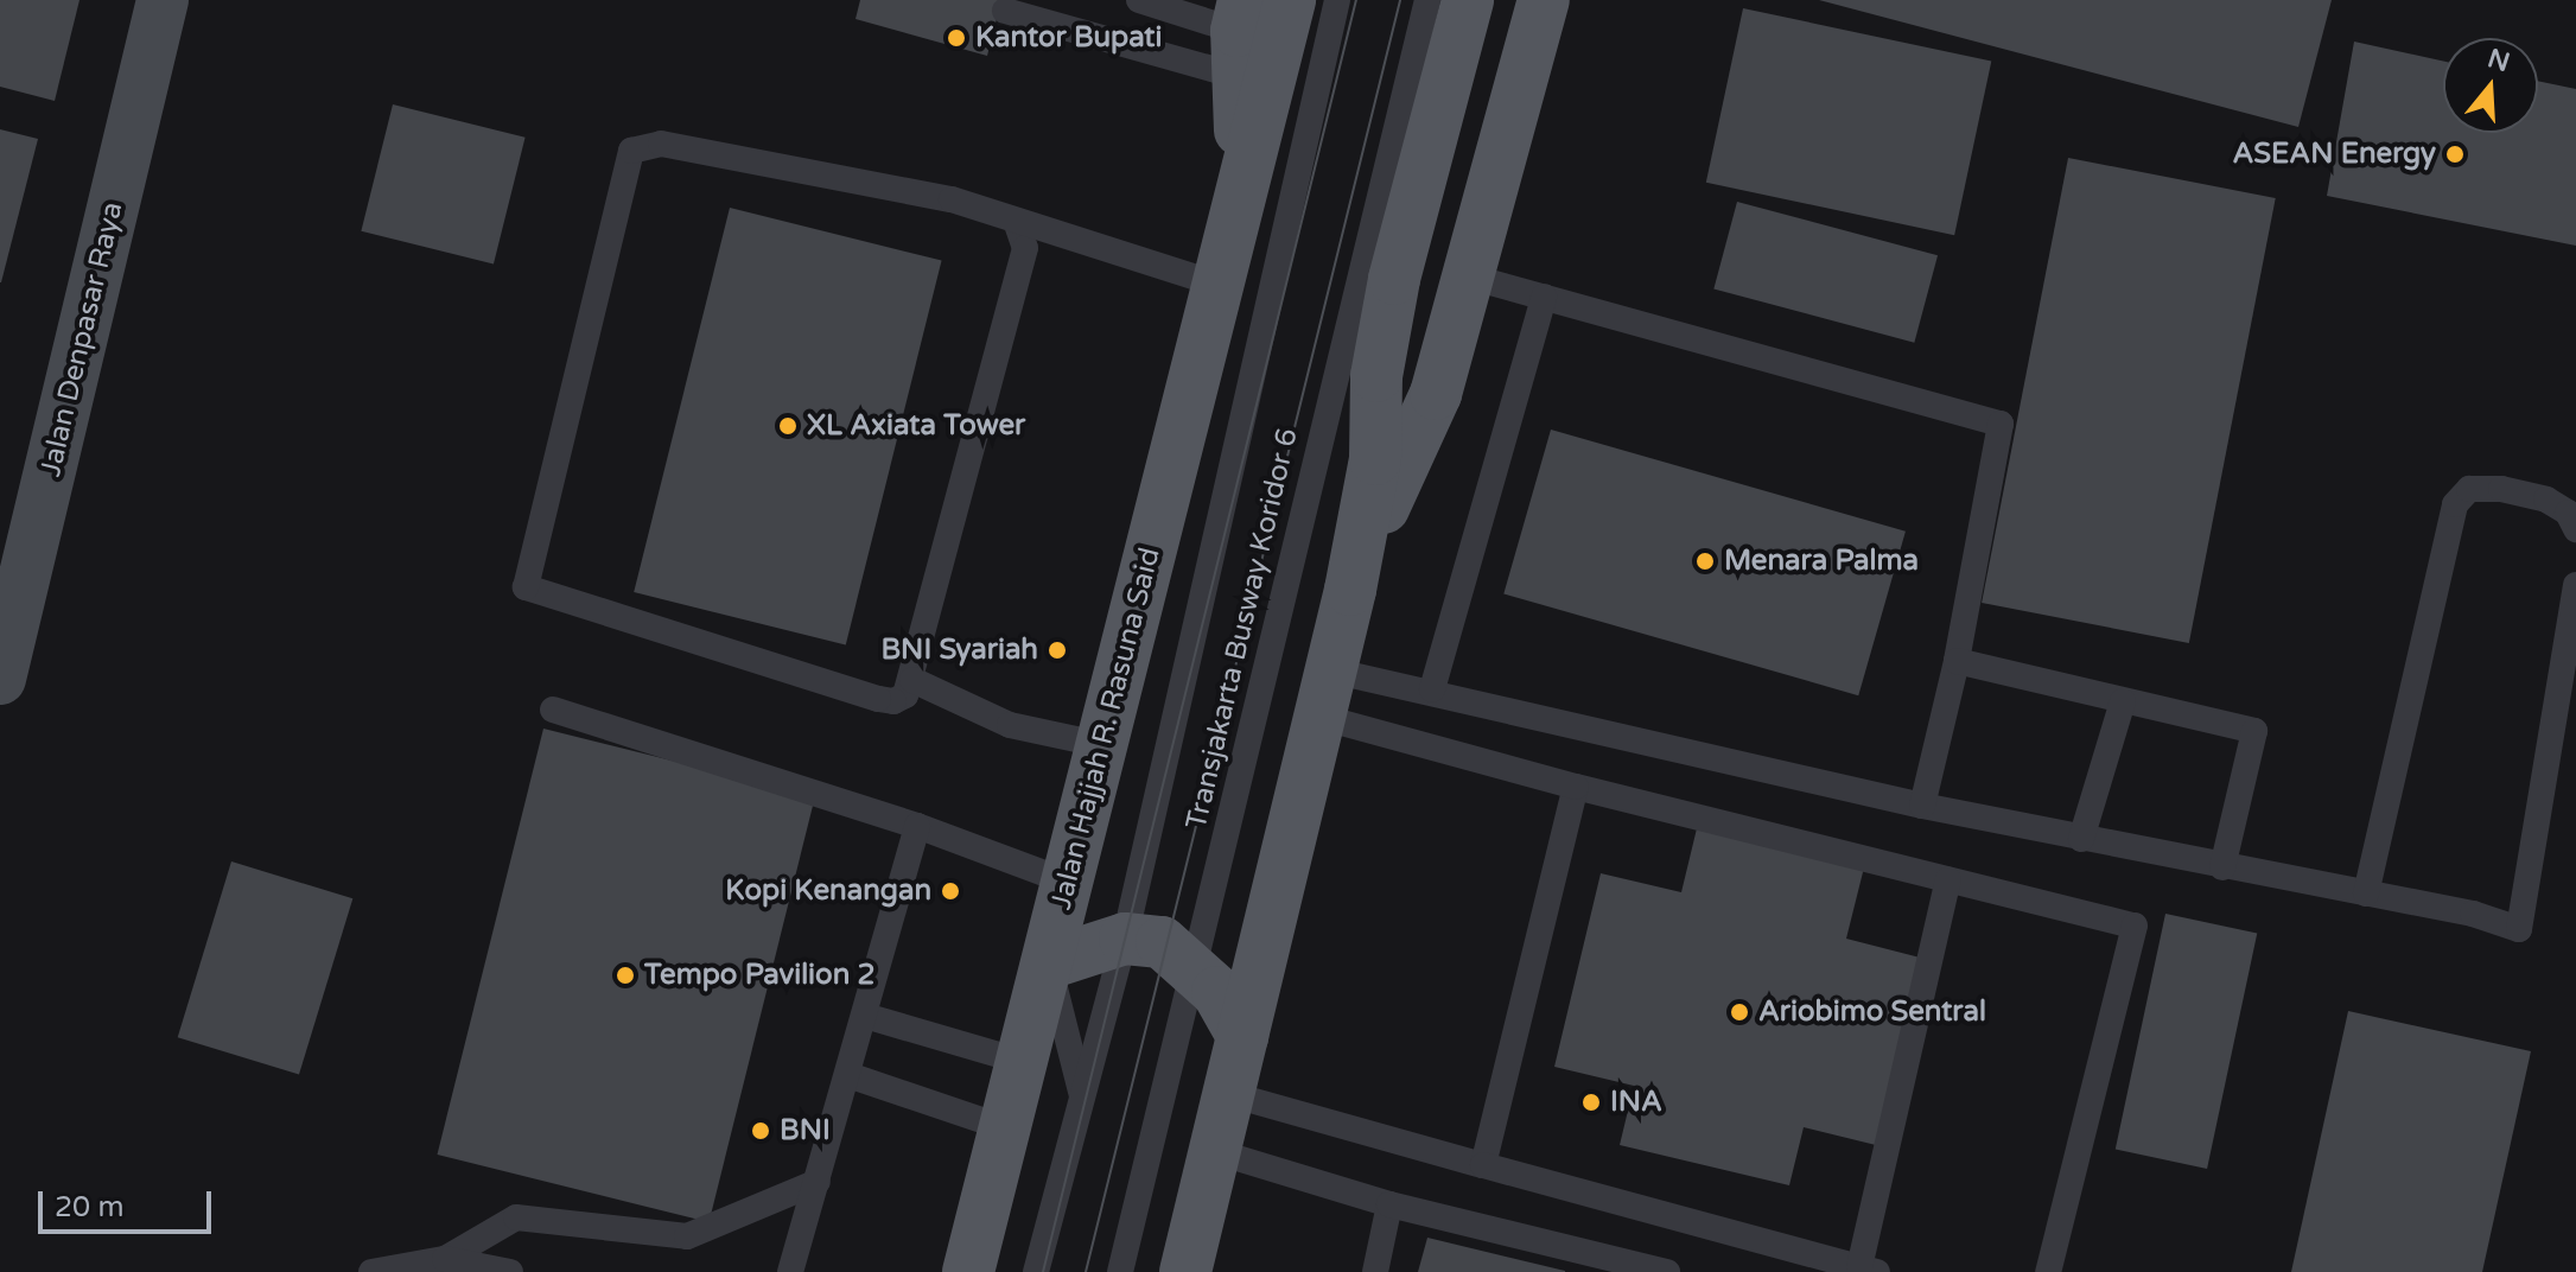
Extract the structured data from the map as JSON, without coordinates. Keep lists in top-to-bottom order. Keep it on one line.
{"streets":{"main road":["Jalan Hajjah R. Rasuna Said"],"street":["Jalan Denpasar Raya"],"lane":["Transjakarta Busway Koridor 6"]},"places":["Kantor Bupati","ASEAN Energy","XL Axiata Tower","Menara Palma","BNI Syariah","Kopi Kenangan","Tempo Pavilion 2","Ariobimo Sentral","INA","BNI"],"scale_bar":"20 m","north":"top"}
